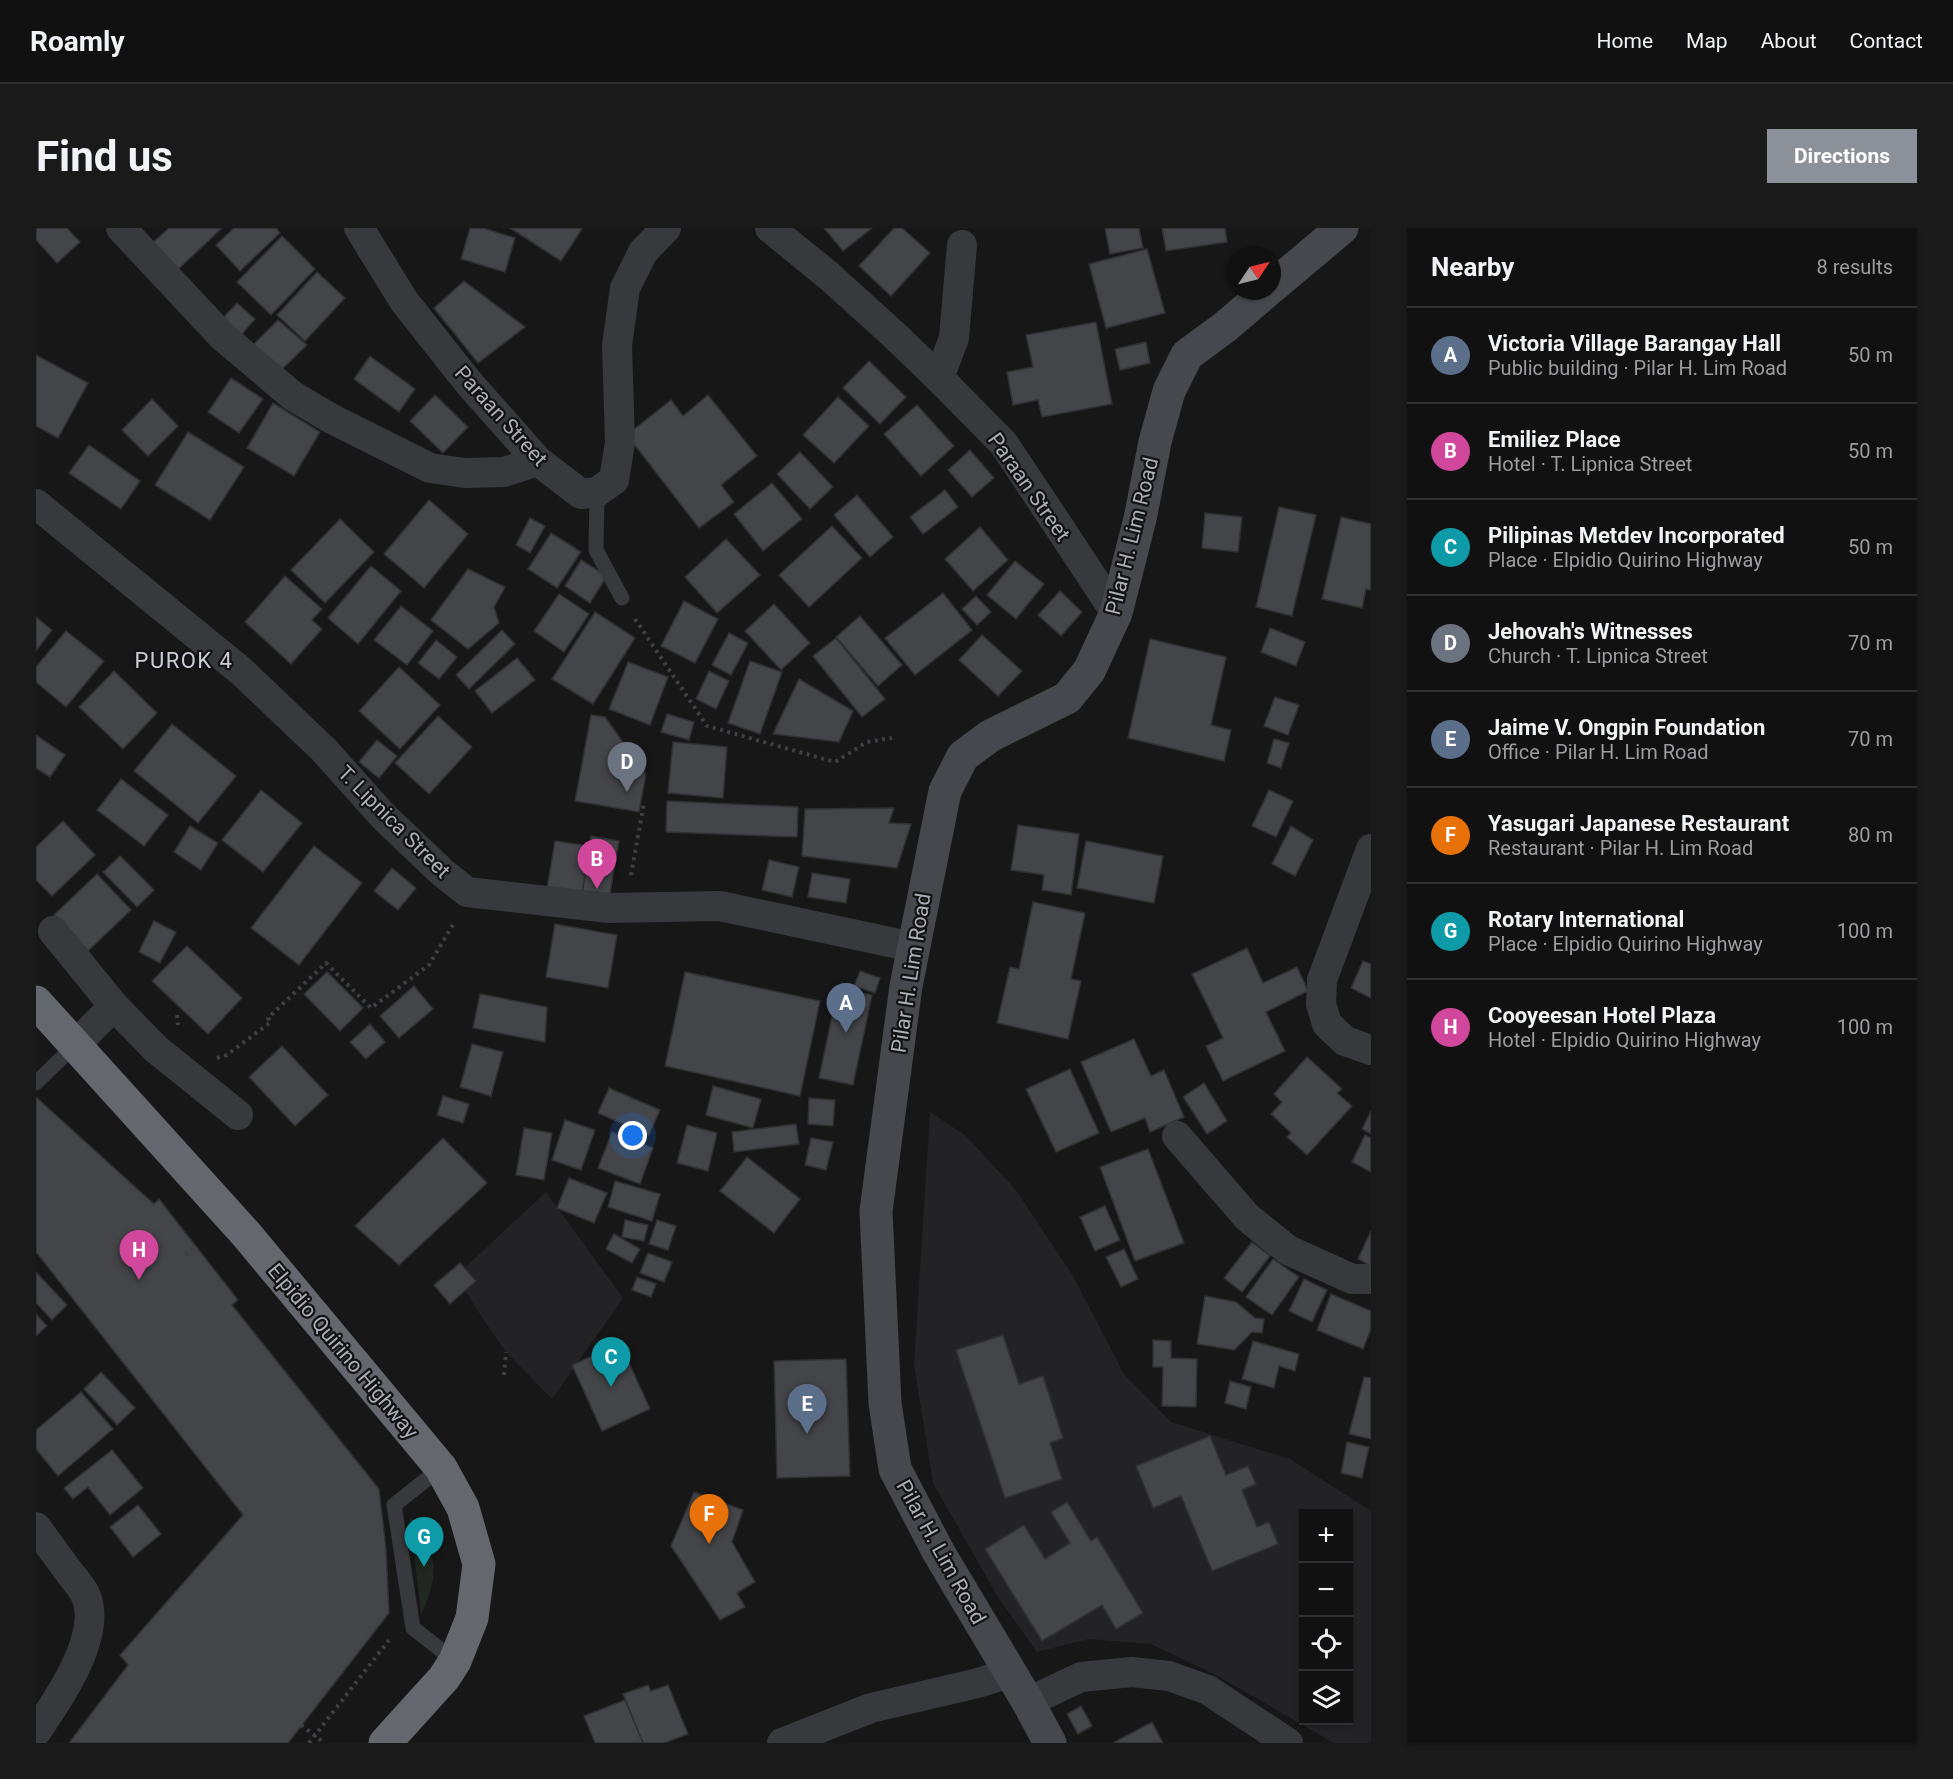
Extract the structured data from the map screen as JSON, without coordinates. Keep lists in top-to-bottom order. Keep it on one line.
{"streets":{"highway":["Elpidio Quirino Highway"],"main road":["Pilar H. Lim Road"],"street":["Paraan Street","T. Lipnica Street"]},"crossings":[["Paraan Street","Pilar H. Lim Road"],["Pilar H. Lim Road","T. Lipnica Street"]],"districts":["PUROK 4"],"north":"top right","page":{"header":"Roamly","nav":["Home","Map","About","Contact"],"buttons":"Directions","title":"Find us","heading":["Nearby","8 results"],"list":[{"mark":"A","name":"Victoria Village Barangay Hall","note":"Public building · Pilar H. Lim Road","value":"50 m"},{"mark":"B","name":"Emiliez Place","note":"Hotel · T. Lipnica Street","value":"50 m"},{"mark":"C","name":"Pilipinas Metdev Incorporated","note":"Place · Elpidio Quirino Highway","value":"50 m"},{"mark":"D","name":"Jehovah's Witnesses","note":"Church · T. Lipnica Street","value":"70 m"},{"mark":"E","name":"Jaime V. Ongpin Foundation","note":"Office · Pilar H. Lim Road","value":"70 m"},{"mark":"F","name":"Yasugari Japanese Restaurant","note":"Restaurant · Pilar H. Lim Road","value":"80 m"},{"mark":"G","name":"Rotary International","note":"Place · Elpidio Quirino Highway","value":"100 m"},{"mark":"H","name":"Cooyeesan Hotel Plaza","note":"Hotel · Elpidio Quirino Highway","value":"100 m"}],"pins":["D","B","A","H","C","E","F","G"],"map_buttons":["+","−"]}}
